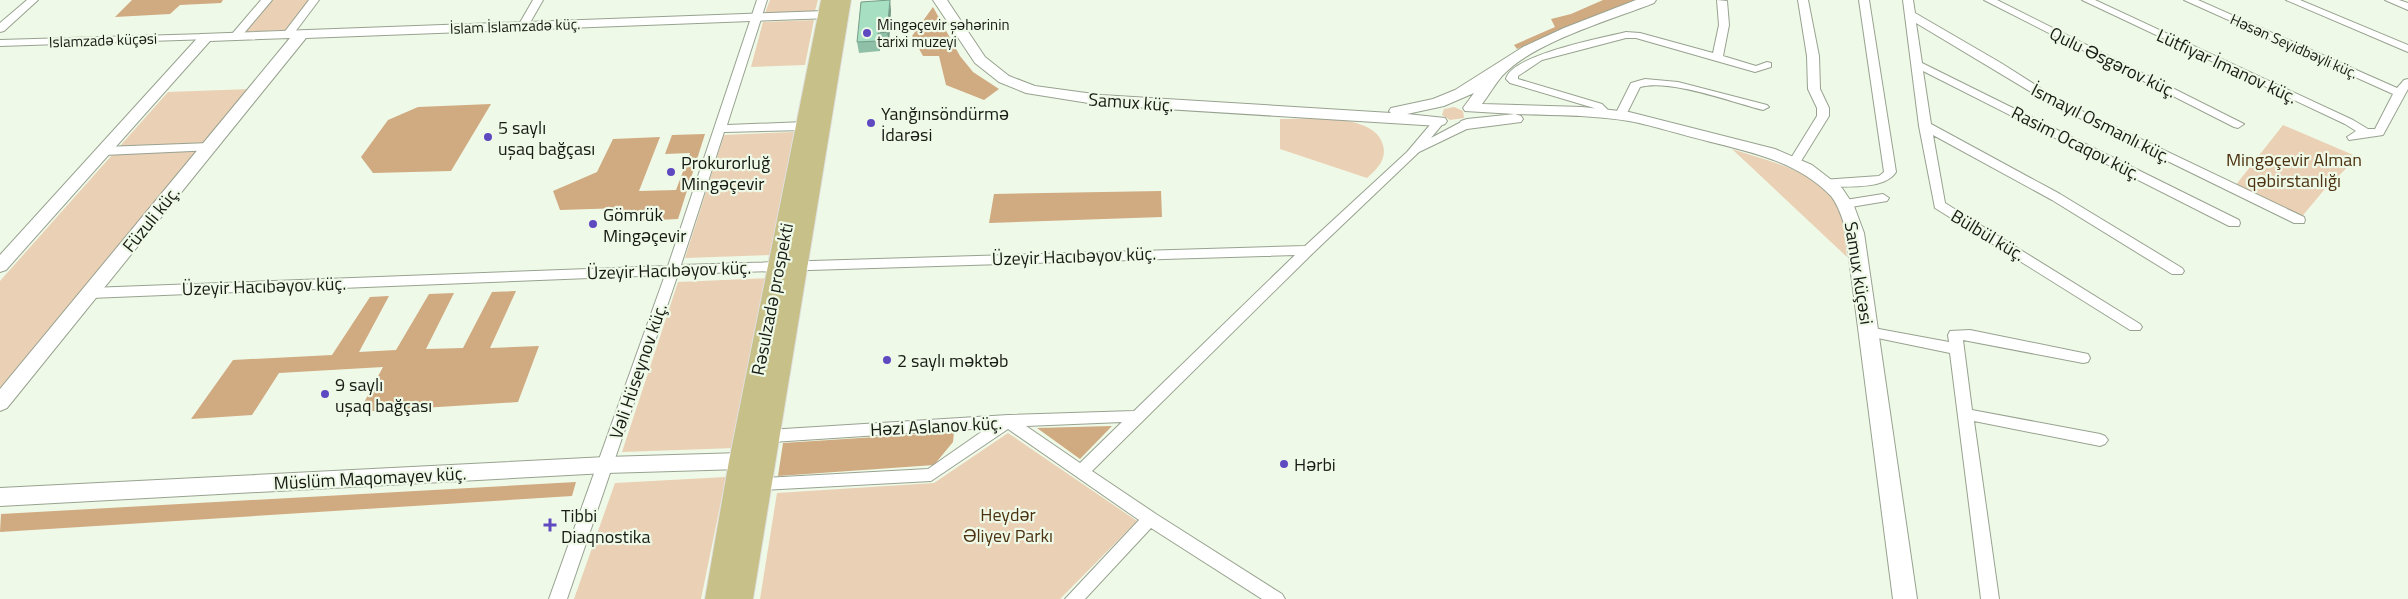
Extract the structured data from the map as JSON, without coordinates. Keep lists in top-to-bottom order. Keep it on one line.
{"streets":{"main road":["İslam İslamzadə küç.","Samux küç.","Füzuli küç.","Samux küçəsi","Rəsulzadə prospekti","Müslüm Maqomayev küç."],"street":["Islamzadə küçəsi","Həsən Seyidbəyli küç.","Qulu Əsgərov küç.","Lütfiyar İmanov küç.","İsmayıl Osmanlı küç.","Rasim Ocaqov küç.","Bülbül küç.","Üzeyir Hacıbəyov küç.","Vəli Hüseynov küç.","Həzi Aslanov küç."]},"crossings":[["İslam İslamzadə küç.","Islamzadə küçəsi"],["İslam İslamzadə küç.","Füzuli küç."],["İslam İslamzadə küç.","Rəsulzadə prospekti"],["İslam İslamzadə küç.","Vəli Hüseynov küç."],["İsmayıl Osmanlı küç.","Bülbül küç."],["Rasim Ocaqov küç.","Bülbül küç."],["Füzuli küç.","Üzeyir Hacıbəyov küç."],["Üzeyir Hacıbəyov küç.","Rəsulzadə prospekti"],["Üzeyir Hacıbəyov küç.","Vəli Hüseynov küç."],["Rəsulzadə prospekti","Həzi Aslanov küç."],["Rəsulzadə prospekti","Müslüm Maqomayev küç."],["Vəli Hüseynov küç.","Müslüm Maqomayev küç."]],"parks":["Mingəçevir Alman qəbirstanlığı","Heydər Əliyev Parkı"],"places":{"other":["Mingəçevir şəhərinin tarixi muzeyi","Yanğınsöndürmə İdarəsi","5 saylı uşaq bağçası","Prokurorluğ Mingəçevir","Gömrük Mingəçevir","2 saylı məktəb","9 saylı uşaq bağçası","Hərbi"],"health":["Tibbi Diaqnostika"]}}
